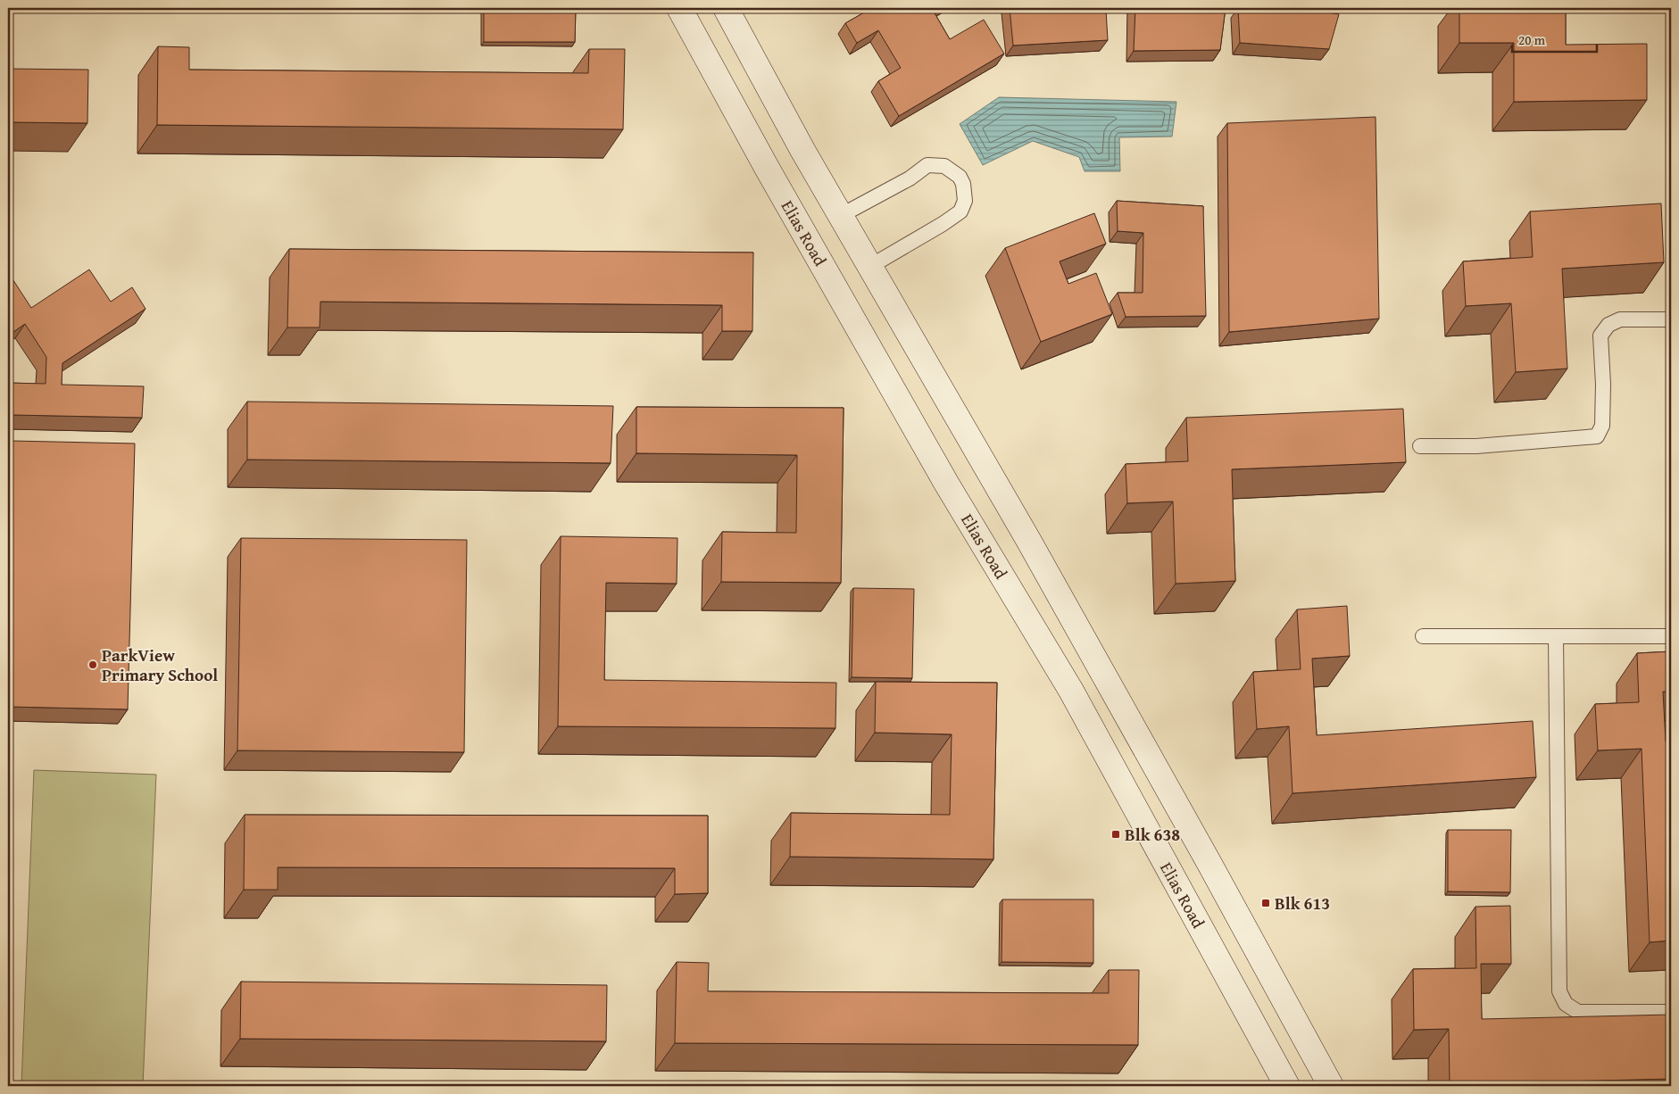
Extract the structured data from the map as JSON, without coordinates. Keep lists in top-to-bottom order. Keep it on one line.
{"streets":{"main road":["Elias Road"]},"places":{"other":["ParkView Primary School"],"transit":["Blk 638","Blk 613"]},"scale_bar":"20 m"}
